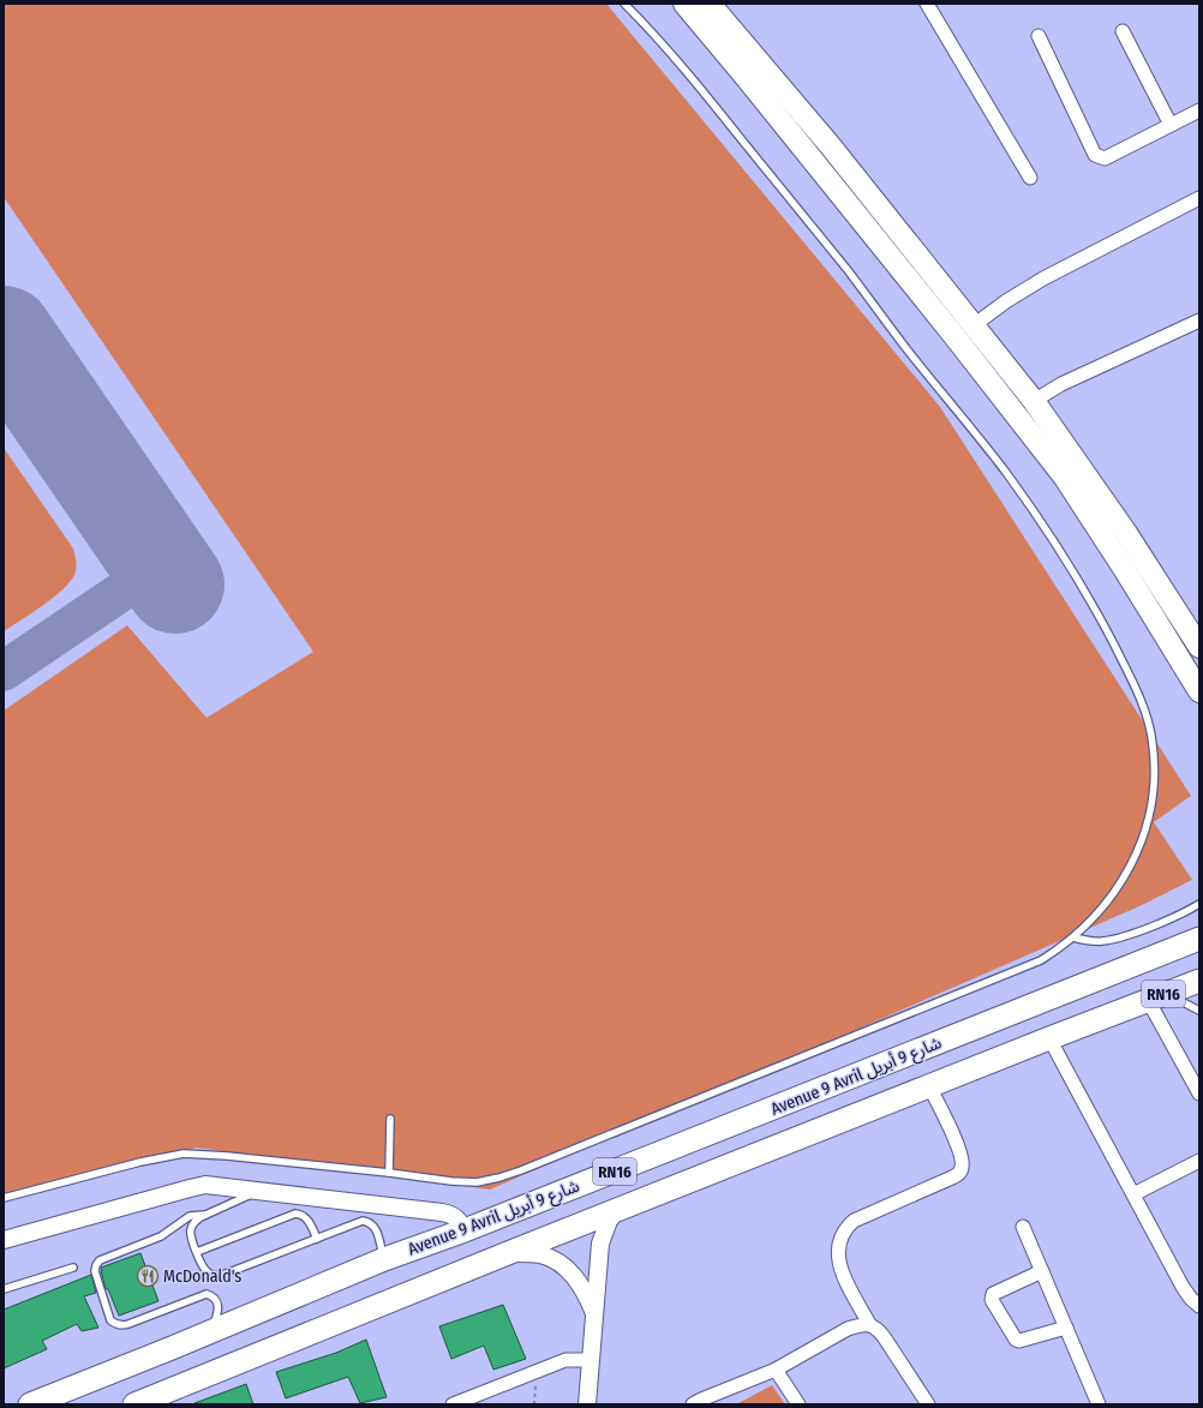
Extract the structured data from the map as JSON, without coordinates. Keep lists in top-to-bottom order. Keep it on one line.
{"streets":{"highway":["RN16","Avenue 9 Avril شارع 9 أبريل"]},"places":{"restaurant":["McDonald's"]}}
